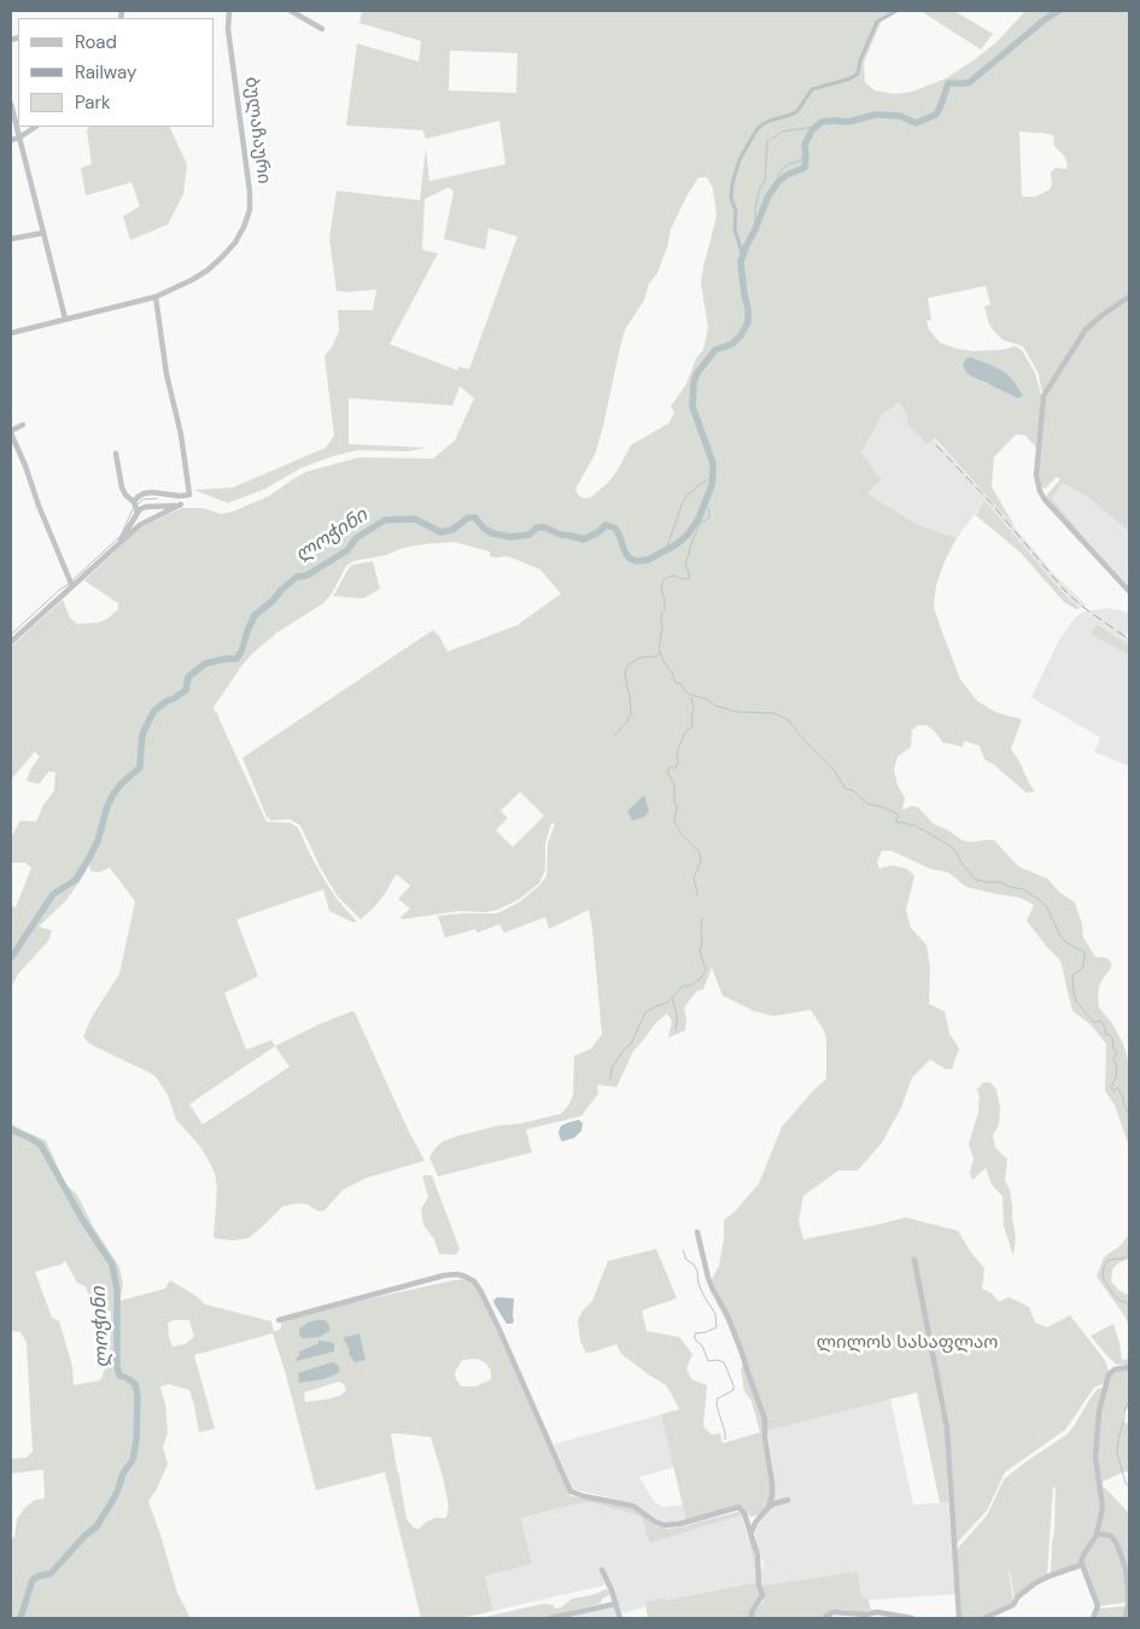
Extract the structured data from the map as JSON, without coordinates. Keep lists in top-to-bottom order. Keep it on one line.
{"streets":{"street":["ბულაჩაური"]},"water":["ლოჭინი"],"parks":["ლილოს სასაფლაო"],"legend":["Road","Railway","Park"]}
